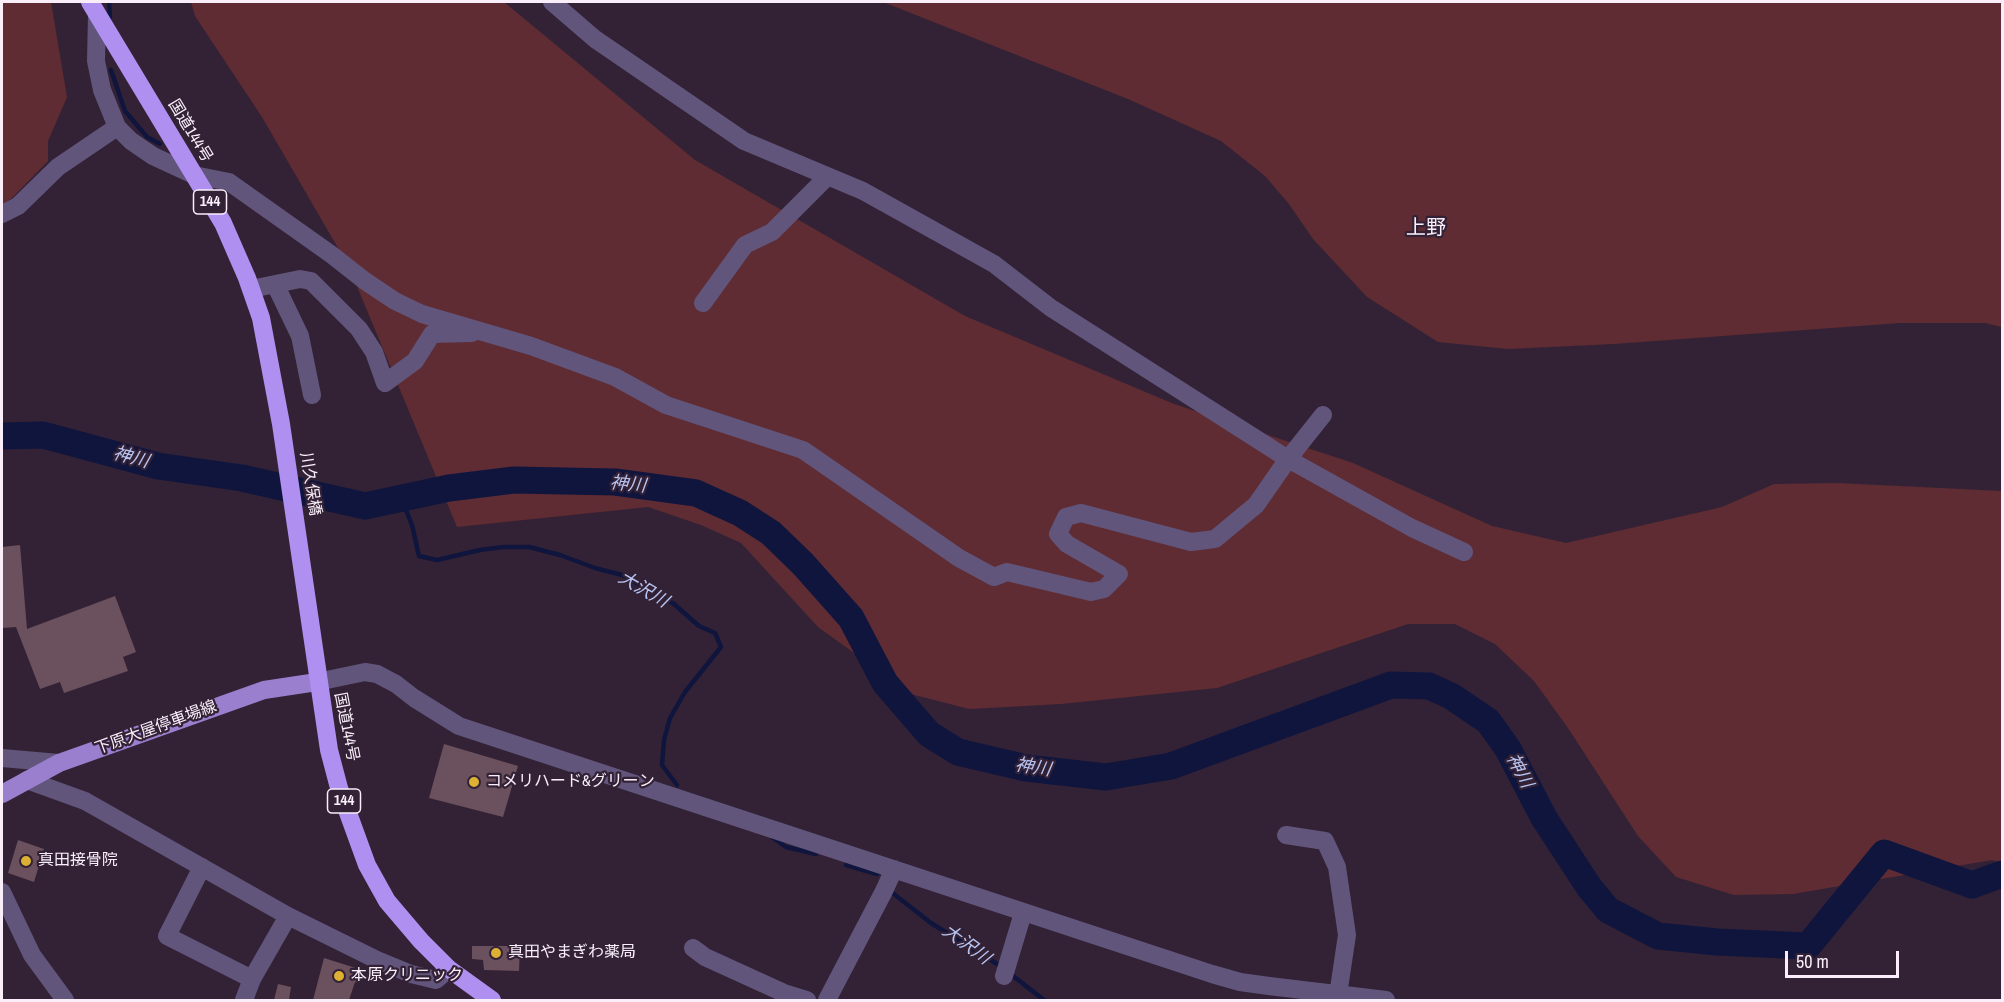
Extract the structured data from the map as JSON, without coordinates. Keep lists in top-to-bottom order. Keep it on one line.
{"streets":{"highway":["国道144号","144","川久保橋"],"main road":["下原大屋停車場線"]},"crossings":[["国道144号","川久保橋"],["国道144号","下原大屋停車場線"]],"districts":["上野"],"water":["神川","大沢川"],"places":["コメリハード&グリーン","真田接骨院","真田やまぎわ薬局","本原クリニック"],"scale_bar":"50 m"}
